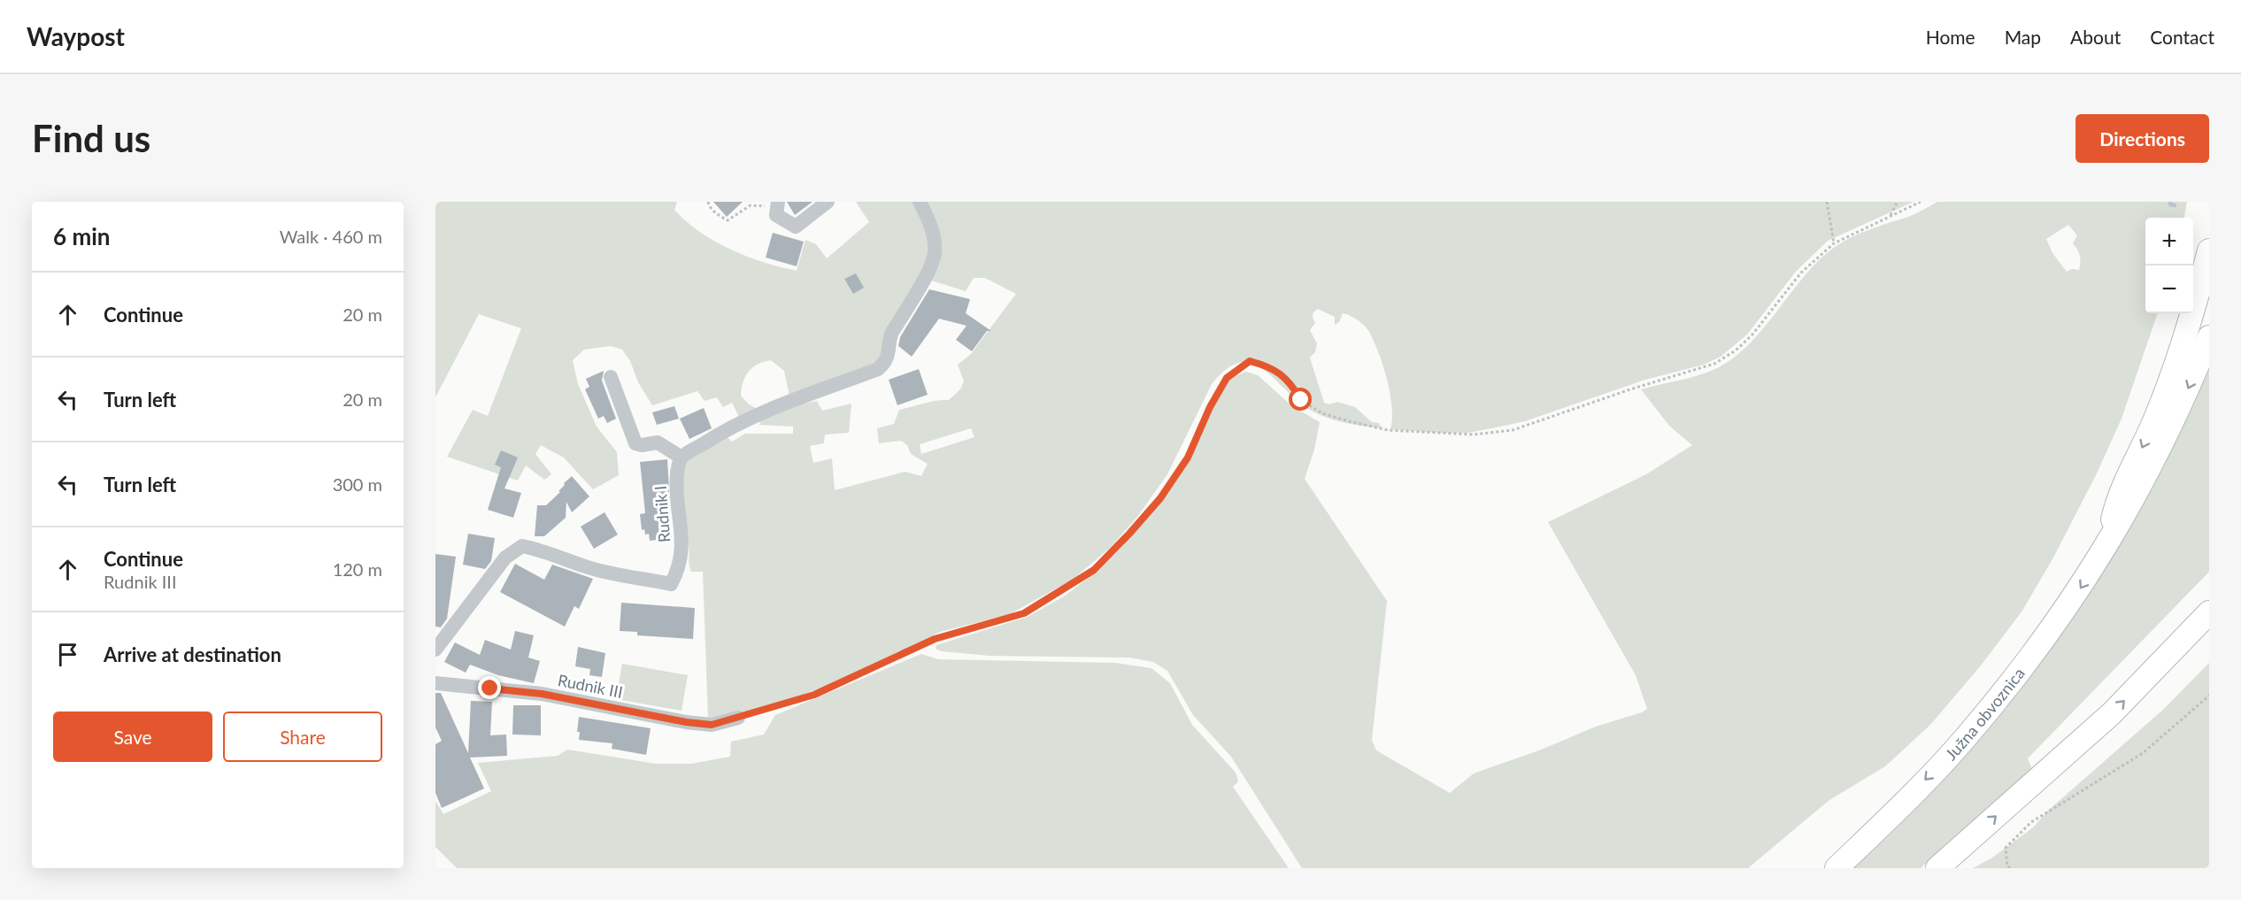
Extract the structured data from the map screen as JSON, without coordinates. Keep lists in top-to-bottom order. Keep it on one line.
{"streets":{"highway":["Južna obvoznica"],"street":["Rudnik I","Rudnik III"]},"page":{"header":"Waypost","nav":["Home","Map","About","Contact"],"buttons":["Directions",["Save","Share"]],"title":"Find us","heading":["6 min","Walk · 460 m"],"map_buttons":["+","−"],"list":[["Continue","20 m"],["Turn left","20 m"],["Turn left","300 m"],["Continue","Rudnik III","120 m"],"Arrive at destination"]}}
